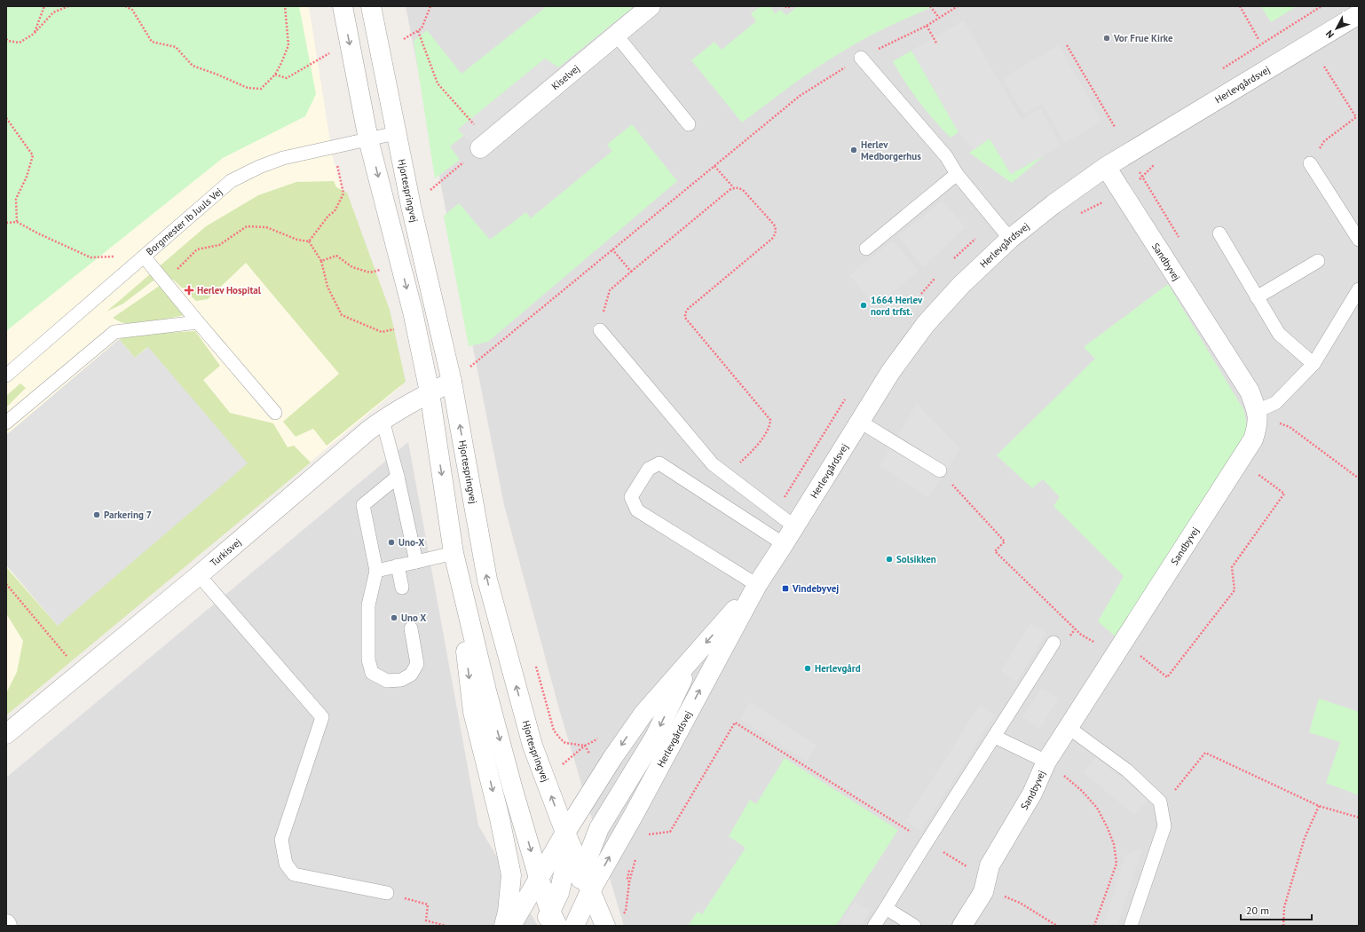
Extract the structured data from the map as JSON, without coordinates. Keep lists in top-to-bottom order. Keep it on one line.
{"streets":{"street":["Kiselvej","Herlevgårdsvej","Hjortespringvej","Sandbyvej","Turkisvej"],"lane":["Borgmester Ib Juuls Vej"]},"crossings":[["Herlevgårdsvej","Hjortespringvej"],["Herlevgårdsvej","Sandbyvej"],["Hjortespringvej","Borgmester Ib Juuls Vej"],["Hjortespringvej","Turkisvej"]],"places":{"other":["Vor Frue Kirke","Herlev Medborgerhus","1664 Herlev nord trfst.","Parkering 7","Uno-X","Solsikken","Uno X","Herlevgård"],"health":["Herlev Hospital"],"transit":["Vindebyvej"]},"scale_bar":"20 m","north":"bottom left"}
